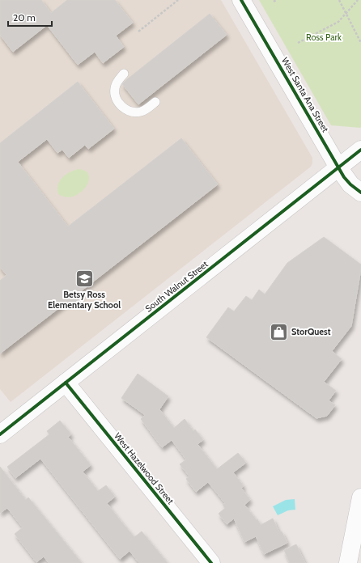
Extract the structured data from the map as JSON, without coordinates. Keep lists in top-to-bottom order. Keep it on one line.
{"streets":{"street":["West Santa Ana Street","South Walnut Street","West Hazelwood Street"]},"crossings":[["West Santa Ana Street","South Walnut Street"],["South Walnut Street","West Hazelwood Street"]],"parks":["Ross Park"],"places":{"school or university":["Betsy Ross Elementary School"],"shop":["StorQuest"]},"scale_bar":"20 m"}
